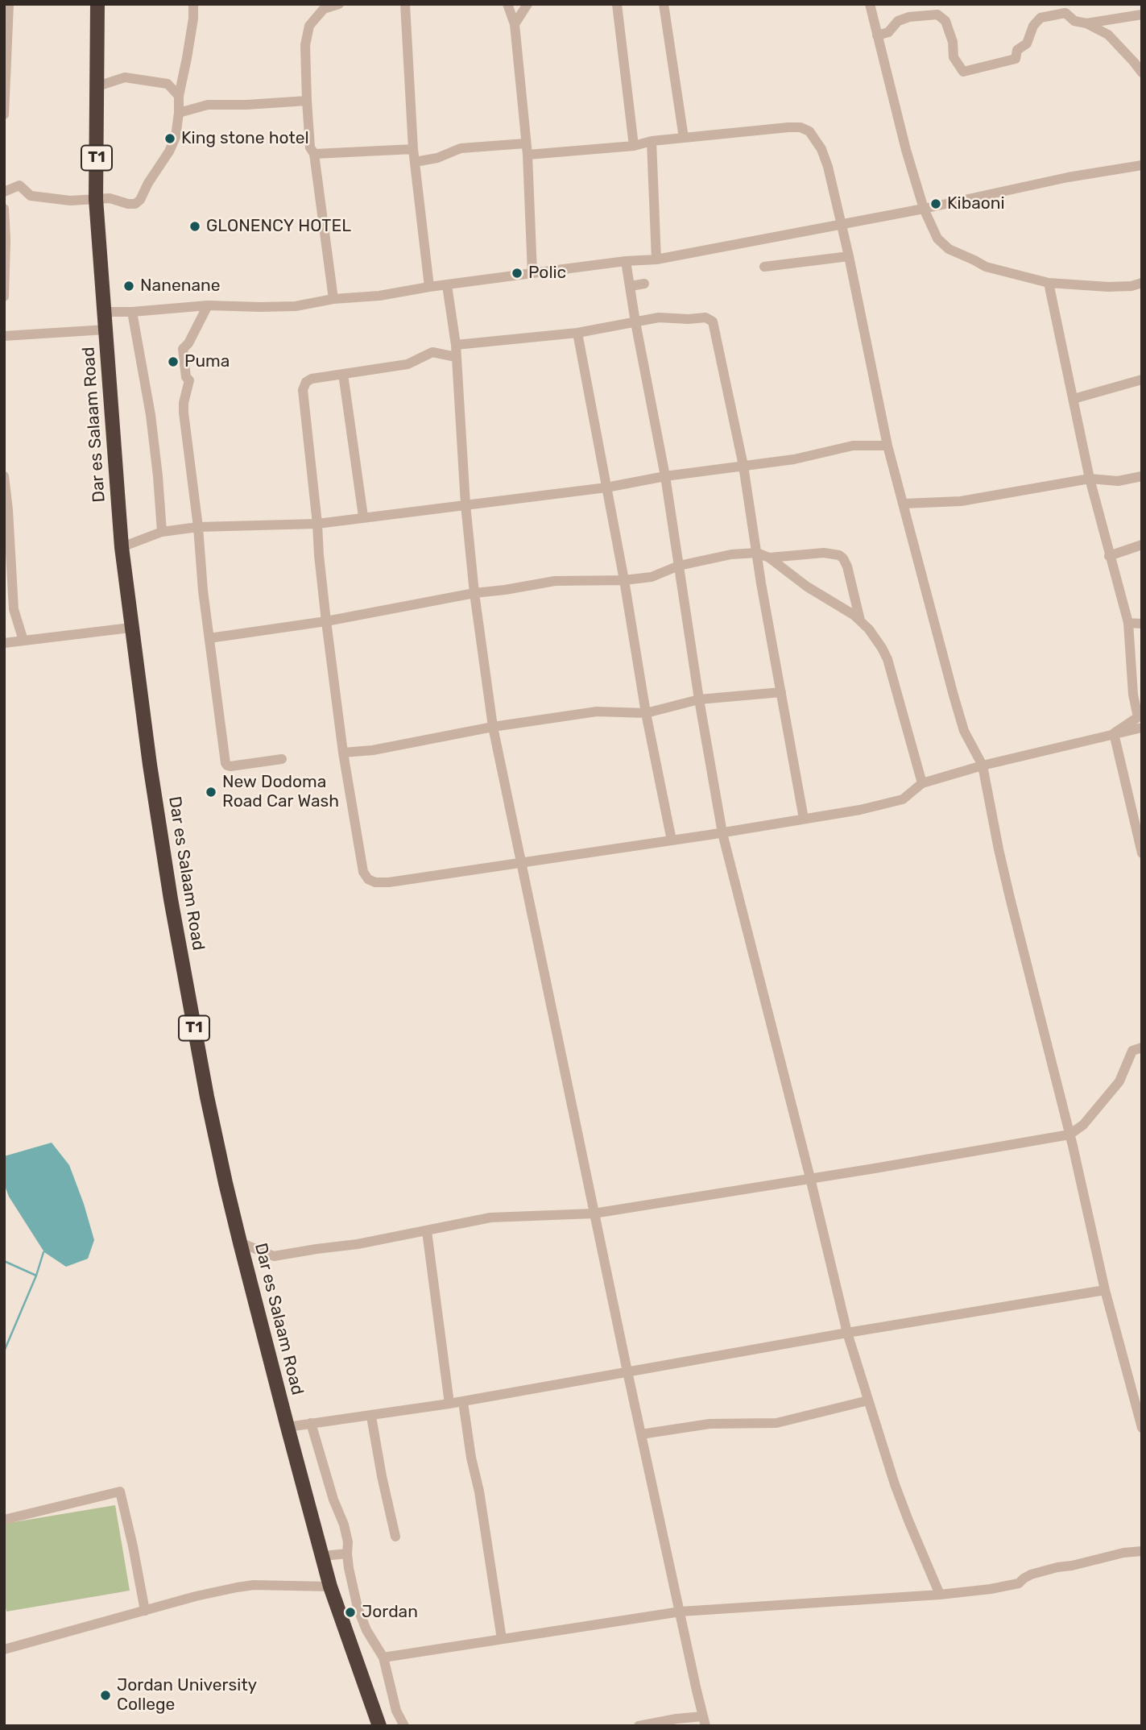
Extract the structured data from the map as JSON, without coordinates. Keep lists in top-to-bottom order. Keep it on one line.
{"streets":{"highway":["T1","Dar es Salaam Road"]},"places":["King stone hotel","Kibaoni","GLONENCY HOTEL","Polic","Nanenane","Puma","New Dodoma Road Car Wash","Jordan","Jordan University College"]}
